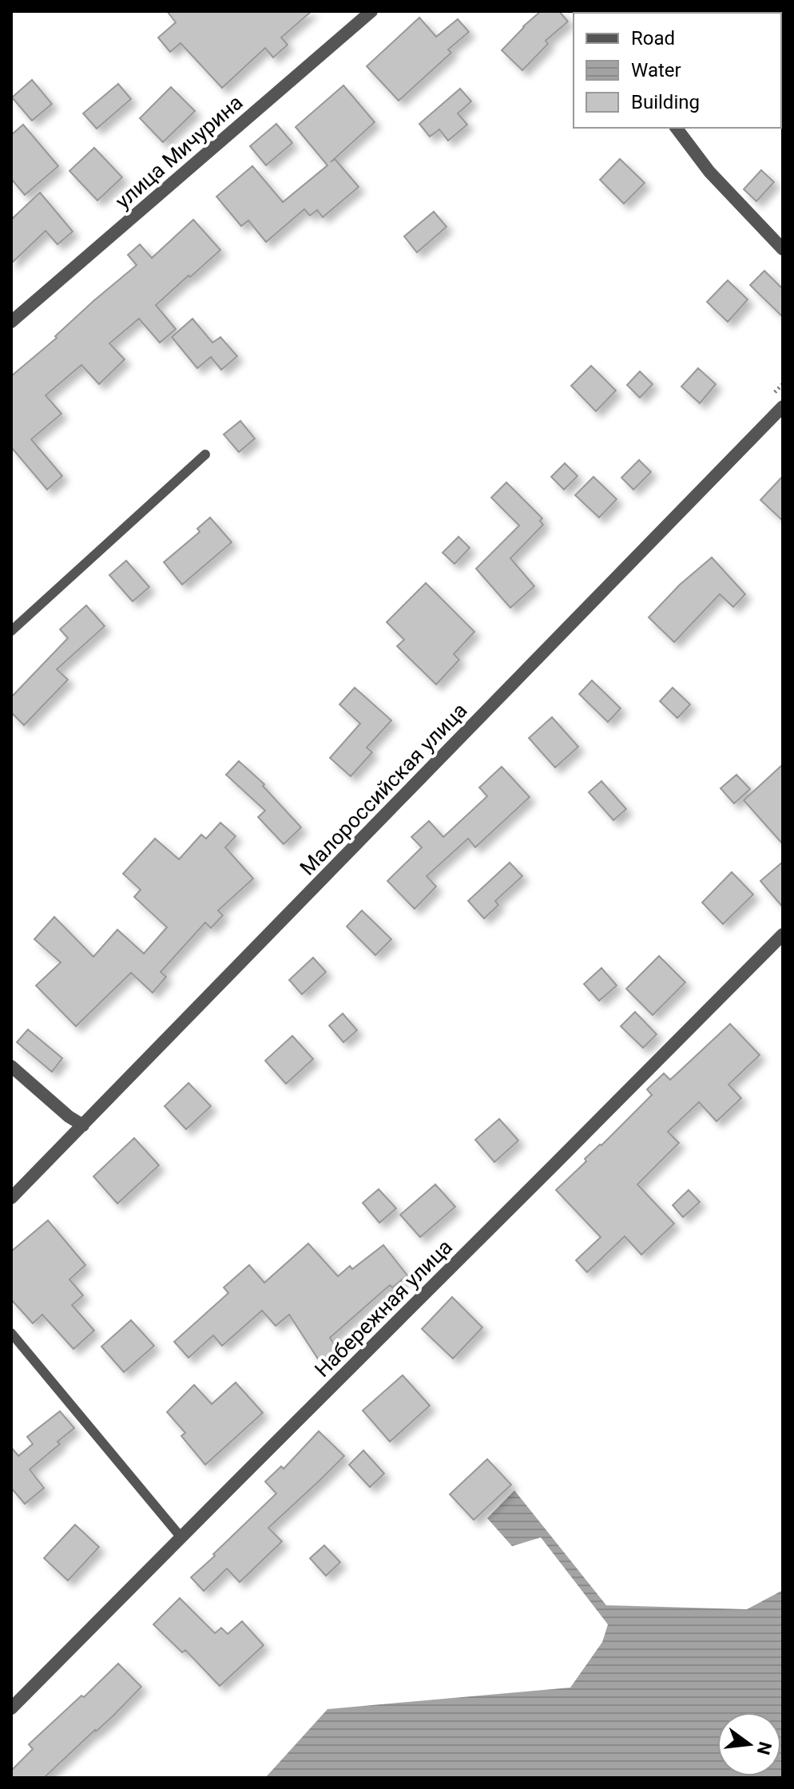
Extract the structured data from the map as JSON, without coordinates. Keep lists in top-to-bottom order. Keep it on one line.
{"streets":{"street":["улица Мичурина","Малороссийская улица","Набережная улица"]},"legend":["Road","Water","Building"],"north":"right"}
